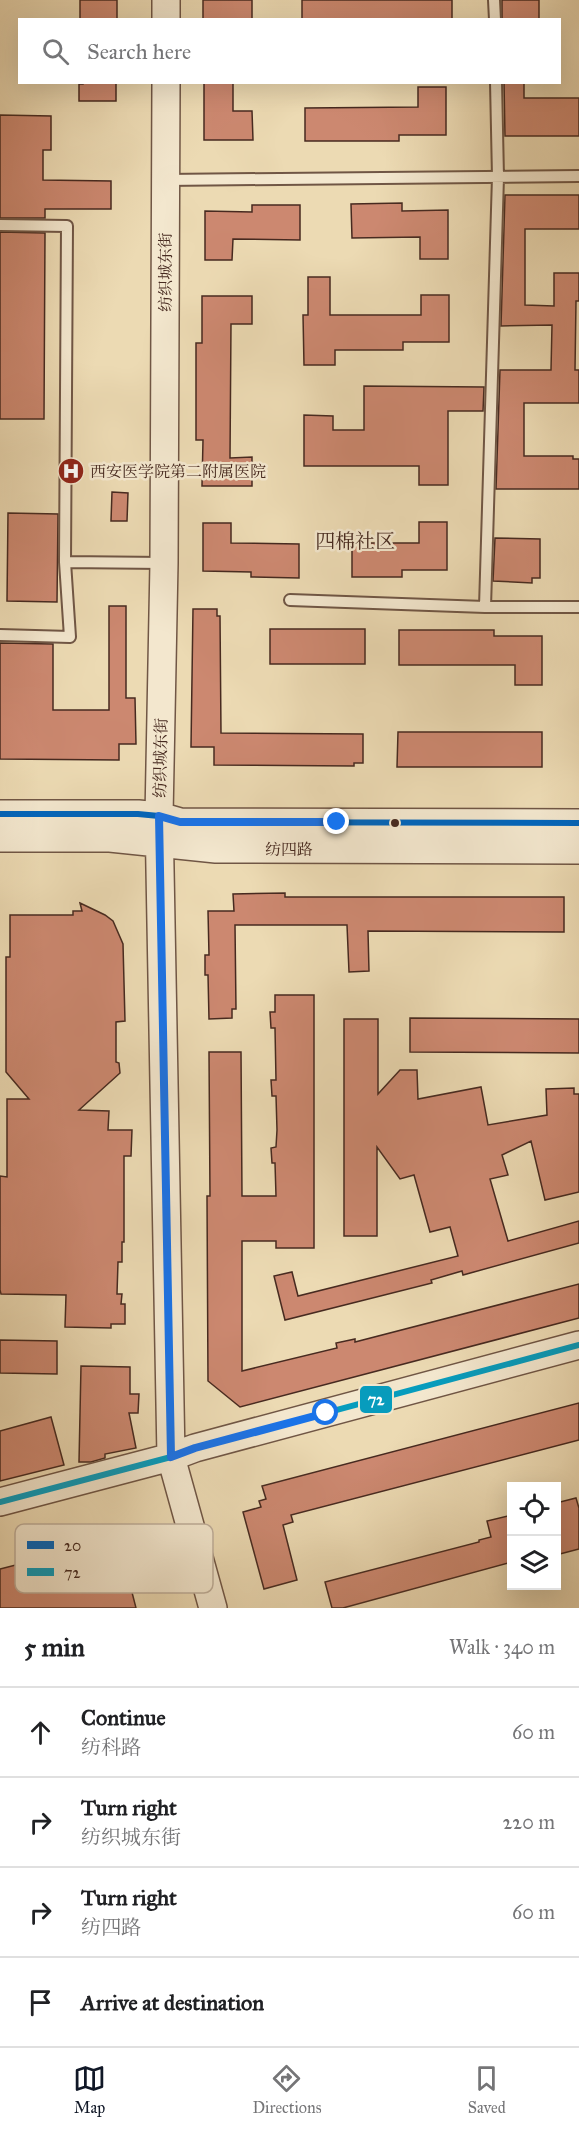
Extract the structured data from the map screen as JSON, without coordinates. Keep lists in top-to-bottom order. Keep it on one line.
{"streets":{"street":["纺织城东街","纺四路"]},"crossings":[["纺织城东街","纺四路"]],"districts":["四棉社区"],"places":{"hospital":["西安医学院第二附属医院"]},"lines":["transit line 20","transit line 72"],"legend":["20","72"],"page":{"search":"Search here","heading":["5 min","Walk · 340 m"],"list":[["Continue","纺科路","60 m"],["Turn right","纺织城东街","220 m"],["Turn right","纺四路","60 m"],"Arrive at destination"],"nav":["Map","Directions","Saved"]}}
